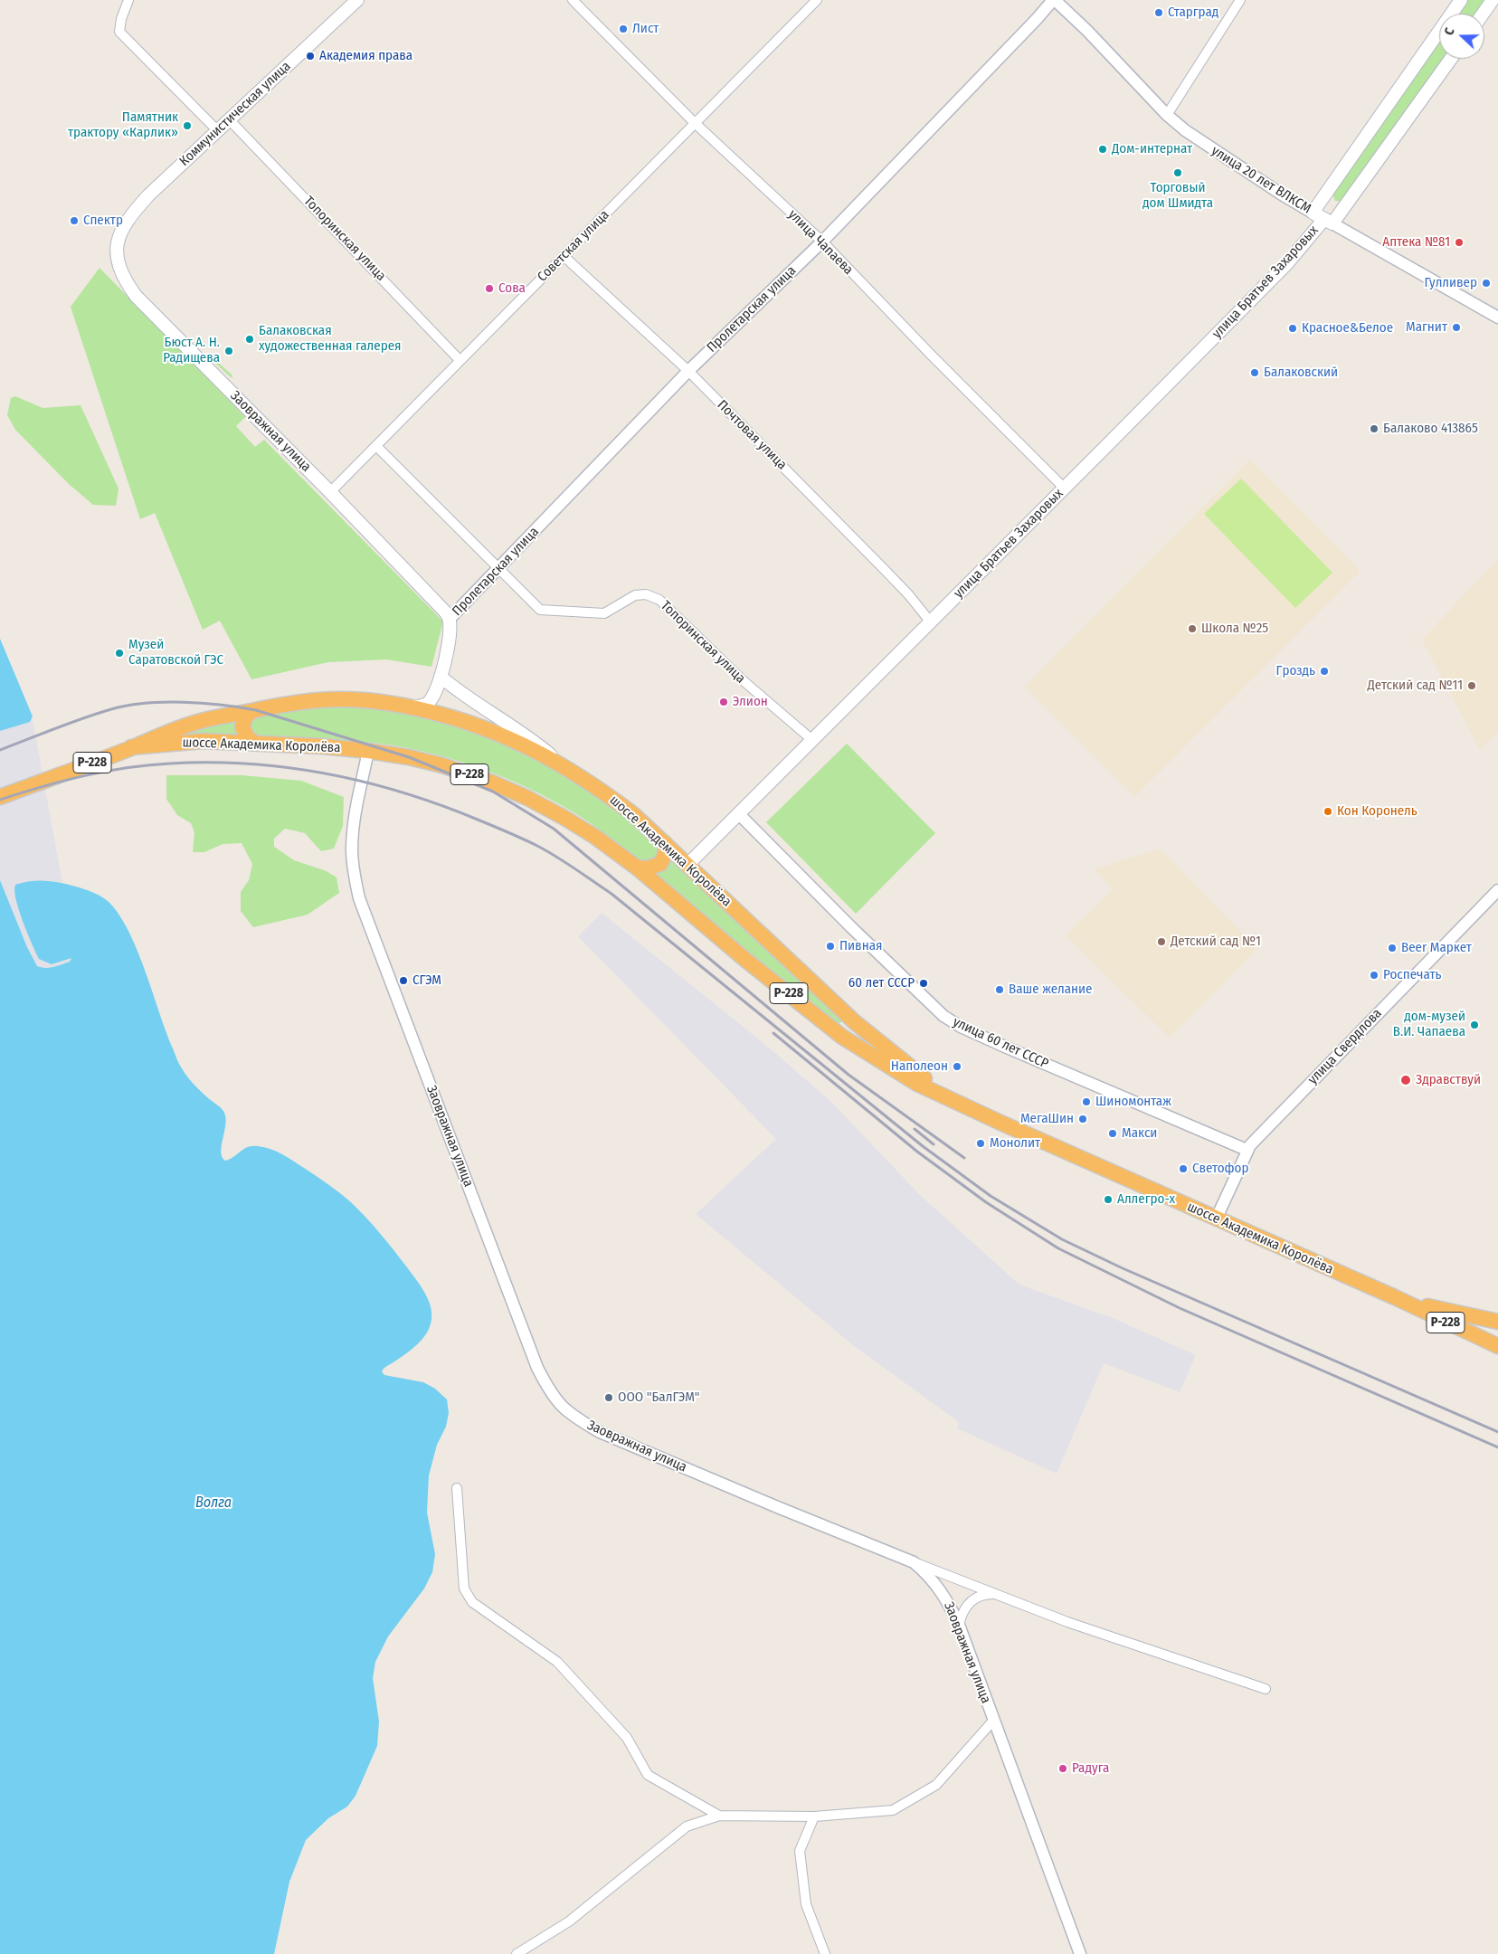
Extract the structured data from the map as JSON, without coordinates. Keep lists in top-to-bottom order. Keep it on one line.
{"streets":{"highway":["шоссе Академика Королёва","Р-228"],"main road":["Коммунистическая улица","улица 20 лет ВЛКСМ","улица Братьев Захаровых","Заовражная улица"],"street":["Топоринская улица","улица Чапаева","Советская улица","Пролетарская улица","Почтовая улица","улица 60 лет СССР","улица Свердлова"]},"crossings":[["Коммунистическая улица","Топоринская улица"],["Коммунистическая улица","Заовражная улица"],["улица 20 лет ВЛКСМ","улица Братьев Захаровых"],["улица 20 лет ВЛКСМ","Пролетарская улица"],["Топоринская улица","Советская улица"],["Топоринская улица","улица Братьев Захаровых"],["Топоринская улица","Пролетарская улица"],["улица Чапаева","Советская улица"],["улица Чапаева","улица Братьев Захаровых"],["улица Чапаева","Пролетарская улица"],["Советская улица","Заовражная улица"],["Советская улица","Почтовая улица"],["улица Братьев Захаровых","Почтовая улица"],["улица Братьев Захаровых","шоссе Академика Королёва"],["улица Братьев Захаровых","улица 60 лет СССР"],["Пролетарская улица","Заовражная улица"],["Пролетарская улица","Почтовая улица"],["Заовражная улица","шоссе Академика Королёва"],["шоссе Академика Королёва","Р-228"],["шоссе Академика Королёва","улица Свердлова"],["улица 60 лет СССР","улица Свердлова"]],"water":["Волга"],"places":["Старград","Лист","Академия права","Памятник трактору «Карлик»","Дом-интернат","Торговый дом Шмидта","Спектр","Аптека №81","Гулливер","Сова","Магнит","Красное&Белое","Балаковская художественная галерея","Бюст А. Н. Радищева","Балаковский","Балаково 413865","Школа №25","Музей Саратовской ГЭС","Гроздь","Детский сад №11","Элион","Кон Коронель","Детский сад №1","Пивная","Beer Маркет","Роспечать","СГЭМ","60 лет СССР","Ваше желание","дом-музей В.И. Чапаева","Наполеон","Здравствуй","Шиномонтаж","МегаШин","Макси","Монолит","Светофор","Аллегро-х","ООО \"БалГЭМ\"","Радуга"],"north":"left"}
